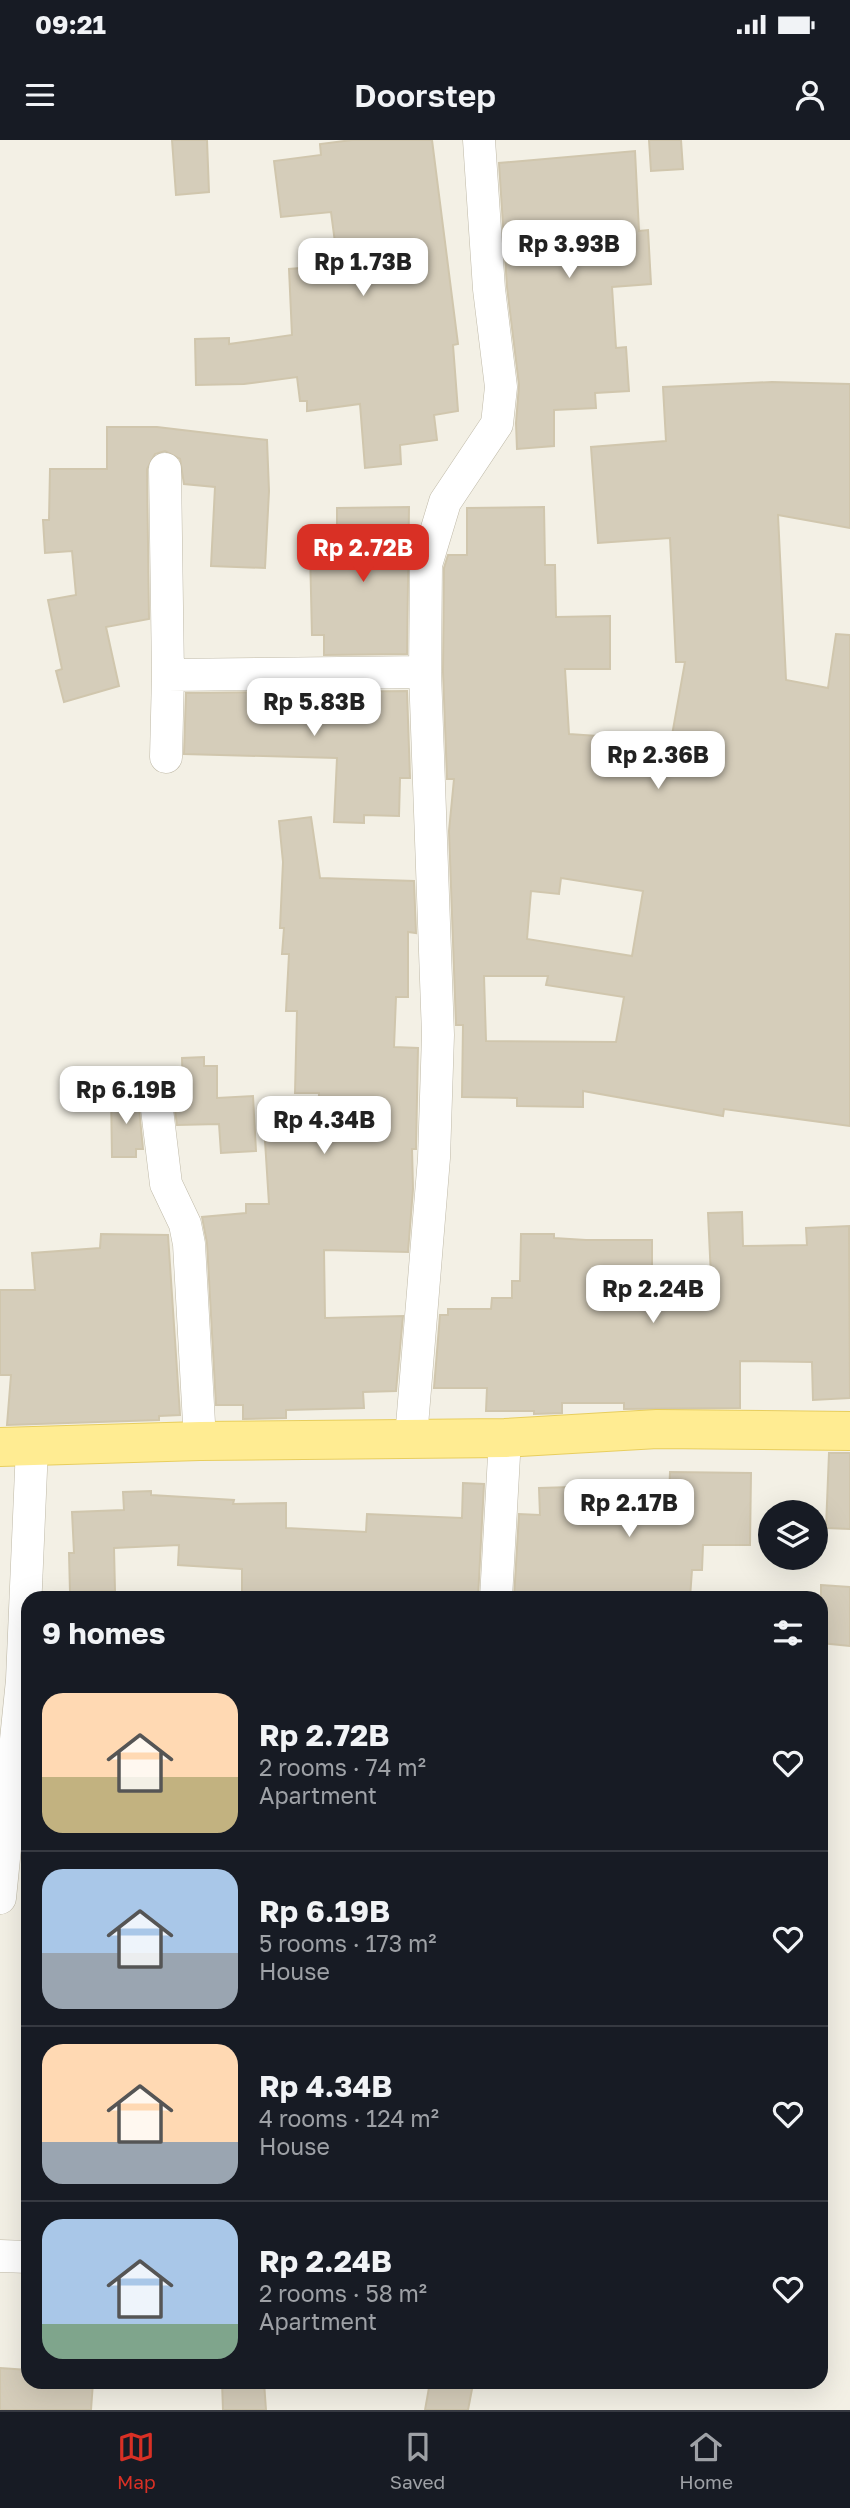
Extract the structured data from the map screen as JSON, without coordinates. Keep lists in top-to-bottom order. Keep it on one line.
{"page":{"status":"09:21","header":"Doorstep","price":["Rp 3.93B","Rp 1.73B","Rp 2.72B","Rp 5.83B","Rp 2.36B","Rp 6.19B","Rp 4.34B","Rp 2.24B","Rp 2.17B"],"heading":"9 homes","list":[{"name":"Rp 2.72B","note":"2 rooms · 74 m² · Apartment"},{"name":"Rp 6.19B","note":"5 rooms · 173 m² · House"},{"name":"Rp 4.34B","note":"4 rooms · 124 m² · House"},{"name":"Rp 2.24B","note":"2 rooms · 58 m² · Apartment"}],"tabs":["Map","Saved","Home"]}}
